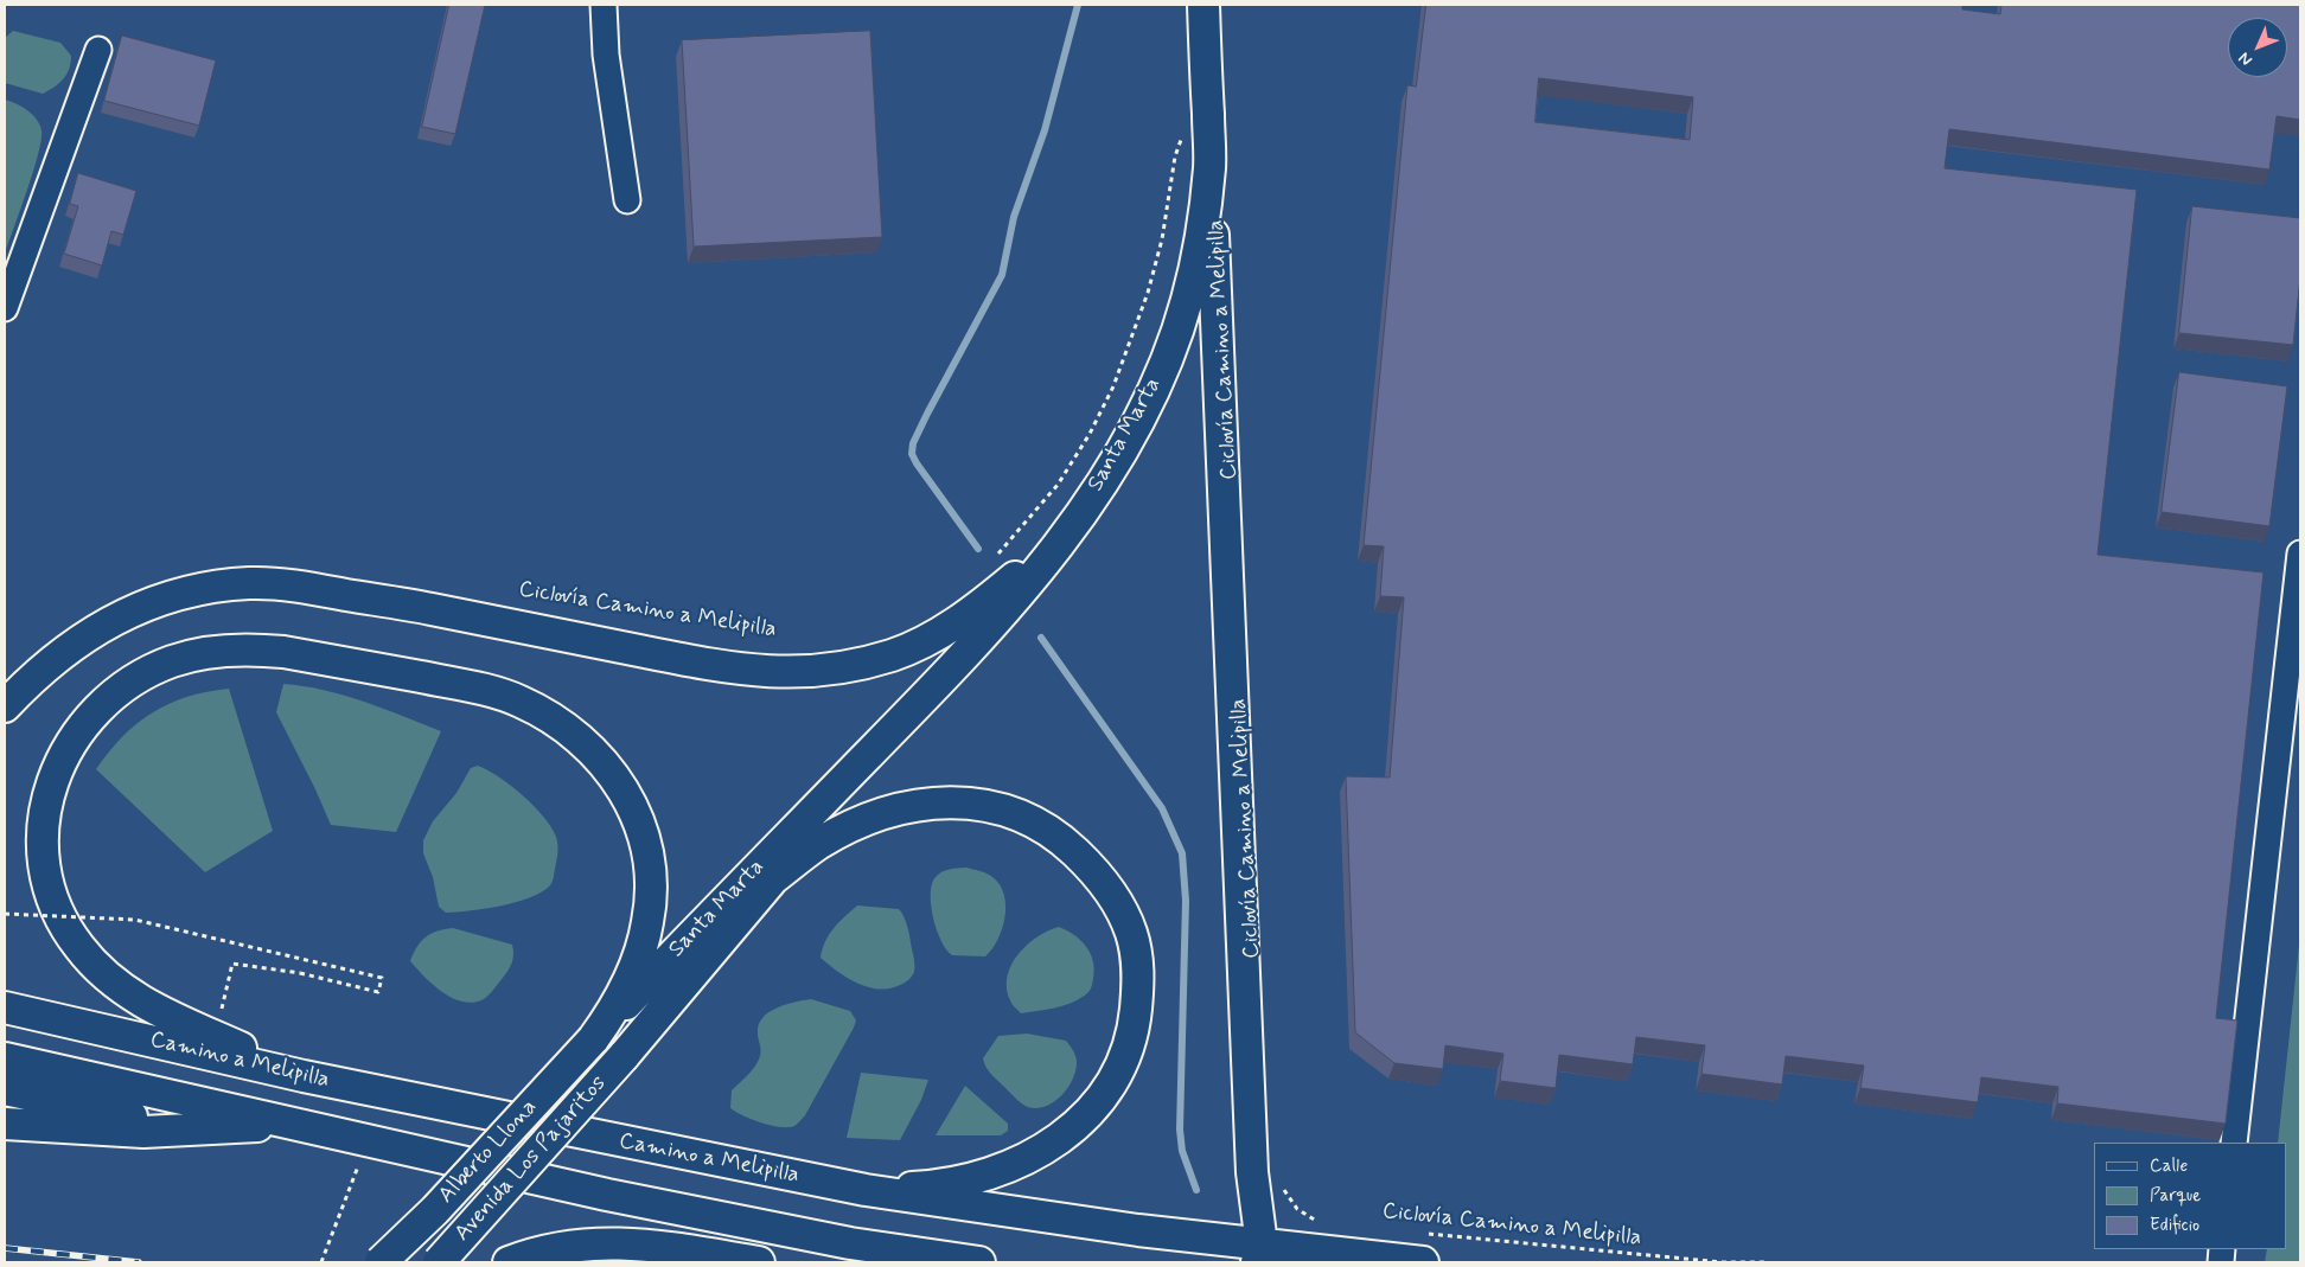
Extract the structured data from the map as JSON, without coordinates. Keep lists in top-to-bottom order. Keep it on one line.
{"streets":{"main road":["Santa Marta","Camino a Melipilla","Alberto Llona","Avenida Los Pajaritos"],"path":["Ciclovía Camino a Melipilla"]},"crossings":[["Ciclovía Camino a Melipilla","Camino a Melipilla"],["Santa Marta","Alberto Llona"],["Santa Marta","Avenida Los Pajaritos"]],"legend":["Calle","Parque","Edificio"],"north":"bottom left"}
